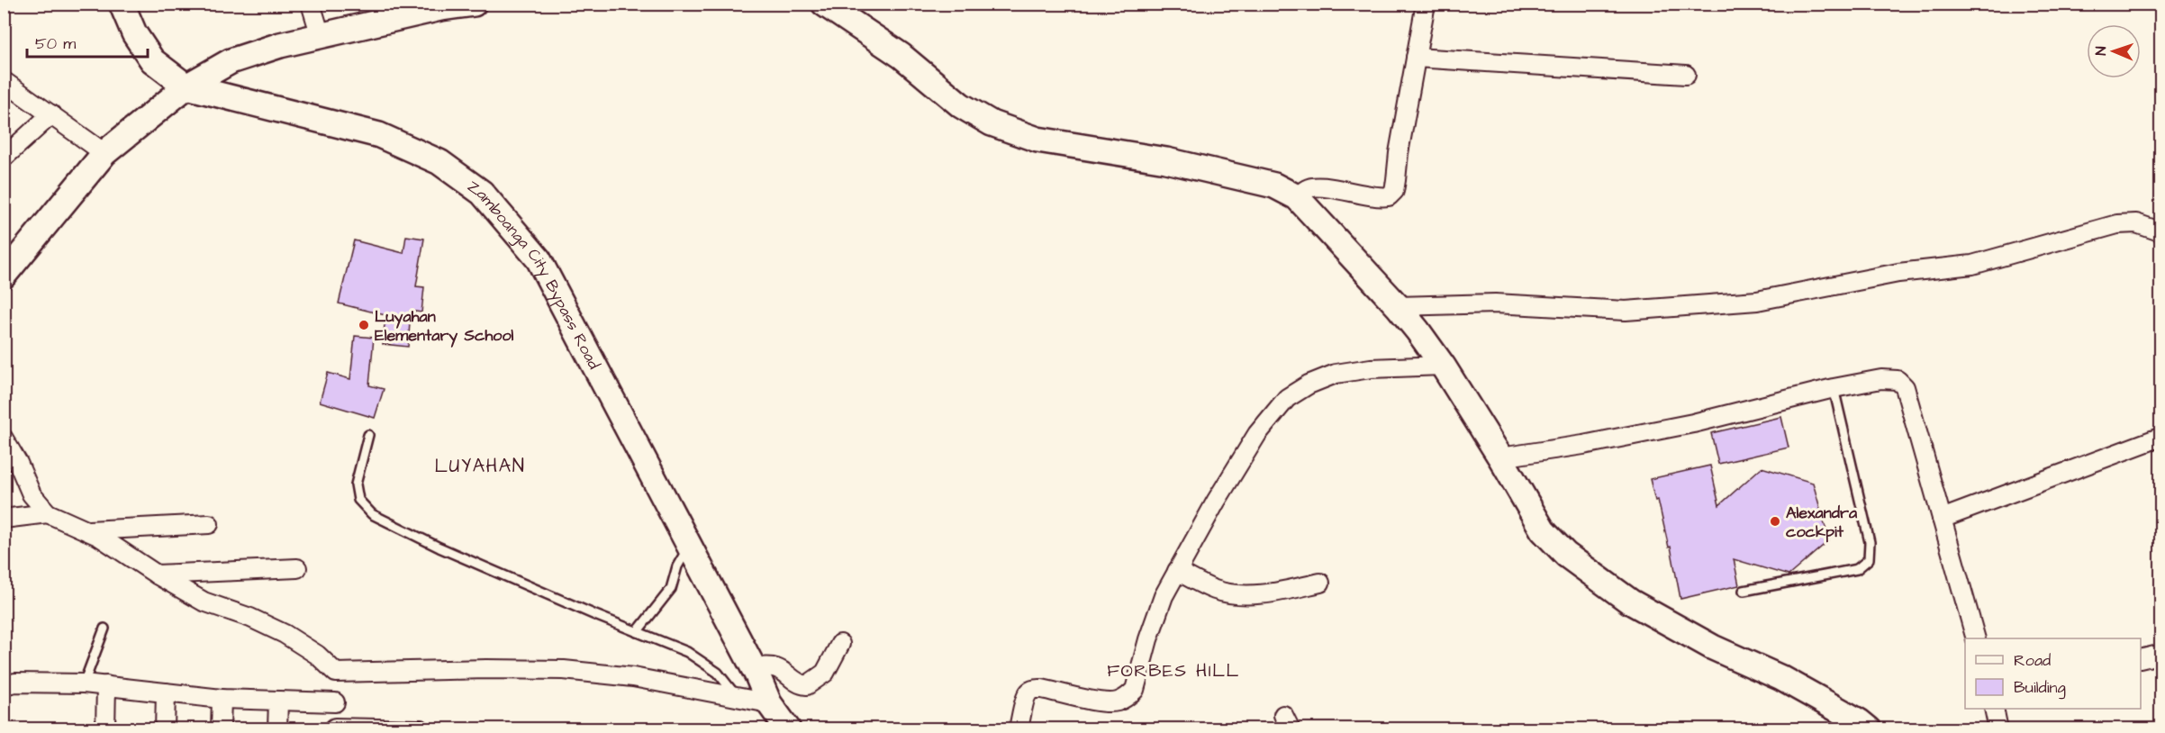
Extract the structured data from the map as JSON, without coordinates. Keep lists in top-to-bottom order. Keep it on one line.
{"streets":{"street":["Zamboanga City Bypass Road"]},"districts":["LUYAHAN","FORBES HILL"],"places":["Luyahan Elementary School","Alexandra cockpit"],"legend":["Road","Building"],"scale_bar":"50 m","north":"left"}
